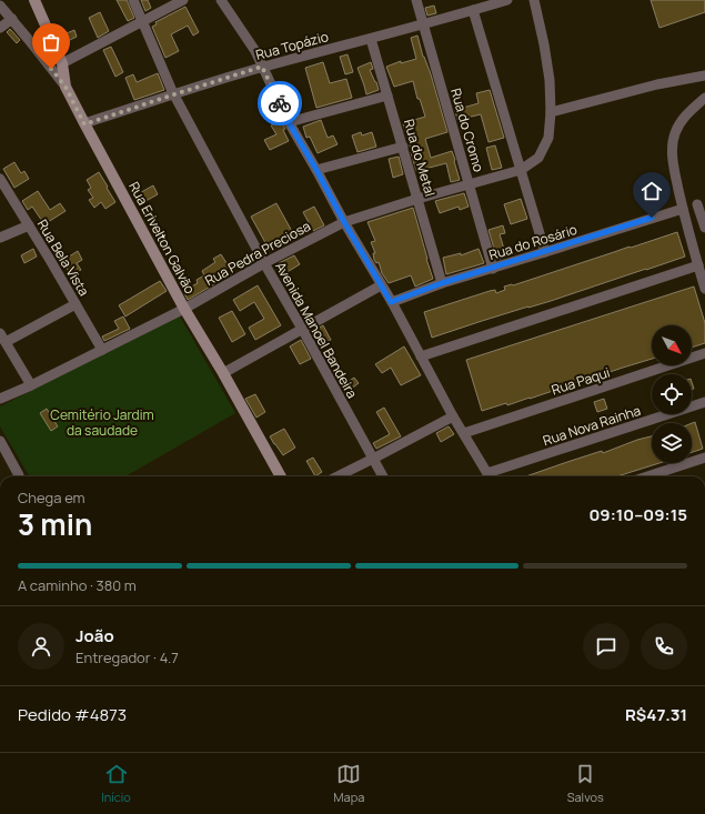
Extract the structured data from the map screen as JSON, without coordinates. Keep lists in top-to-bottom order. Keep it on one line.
{"streets":{"main road":["Rua Erivelton Galvão"],"street":["Rua Topázio","Rua do Cromo","Rua do Metal","Rua do Rosário","Rua Pedra Preciosa","Rua Bela Vista","Avenida Manoel Bandeira","Rua Paqui","Rua Nova Rainha"]},"crossings":[["Rua Topázio","Rua do Cromo"],["Rua Topázio","Rua do Metal"],["Rua Topázio","Rua Erivelton Galvão"],["Rua Topázio","Avenida Manoel Bandeira"],["Rua do Cromo","Rua do Rosário"],["Rua do Cromo","Rua Pedra Preciosa"],["Rua do Metal","Rua do Rosário"],["Rua do Metal","Rua Pedra Preciosa"],["Rua Erivelton Galvão","Rua Pedra Preciosa"],["Rua Pedra Preciosa","Rua Bela Vista"],["Rua Pedra Preciosa","Avenida Manoel Bandeira"]],"parks":["Cemitério Jardim da saudade"],"north":"bottom right","page":{"heading":["3 min","Chega em","09:10–09:15"],"panel":["João","Entregador · 4.7","Pedido #4873","R$47.31"],"bar":"A caminho · 380 m","tabs":["Início","Mapa","Salvos"]}}
